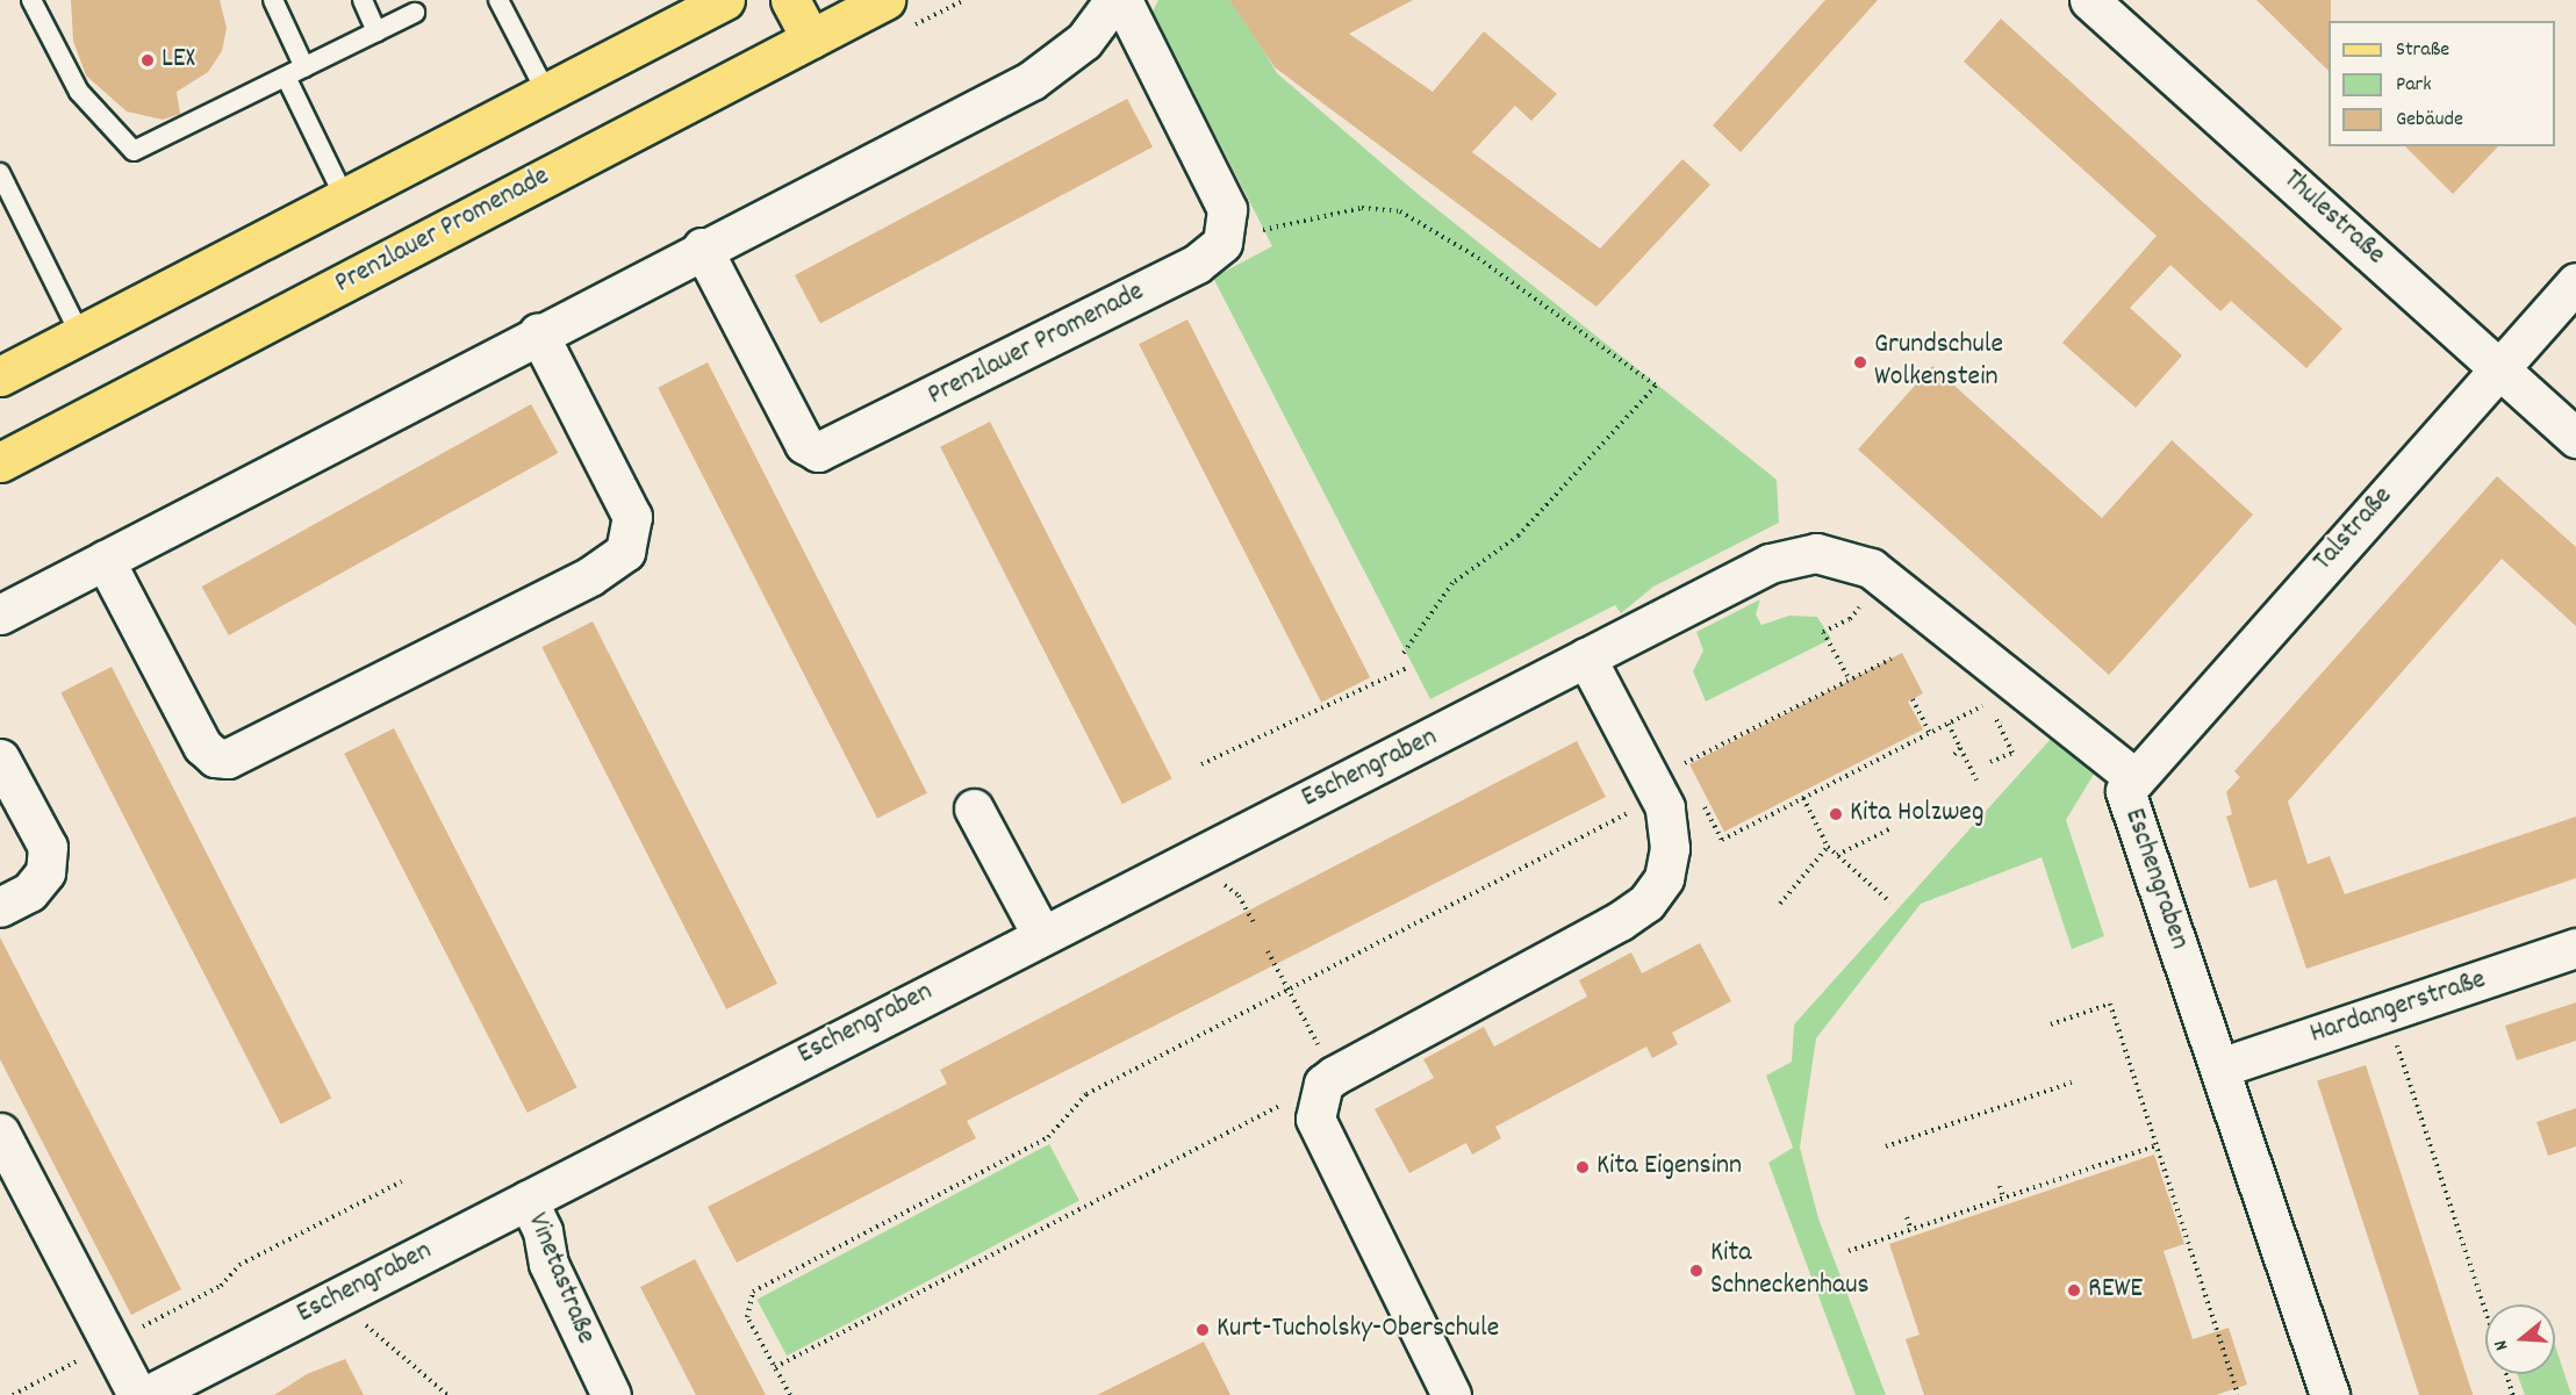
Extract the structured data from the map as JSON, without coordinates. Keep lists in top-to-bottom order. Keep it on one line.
{"streets":{"main road":["Prenzlauer Promenade"],"street":["Thulestraße","Talstraße","Eschengraben","Hardangerstraße","Vinetastraße"]},"crossings":[["Thulestraße","Talstraße"],["Talstraße","Eschengraben"],["Eschengraben","Hardangerstraße"],["Eschengraben","Vinetastraße"]],"places":["LEX","Grundschule Wolkenstein","Kita Holzweg","Kita Eigensinn","Kita Schneckenhaus","REWE","Kurt-Tucholsky-Oberschule"],"legend":["Straße","Park","Gebäude"],"north":"left"}
